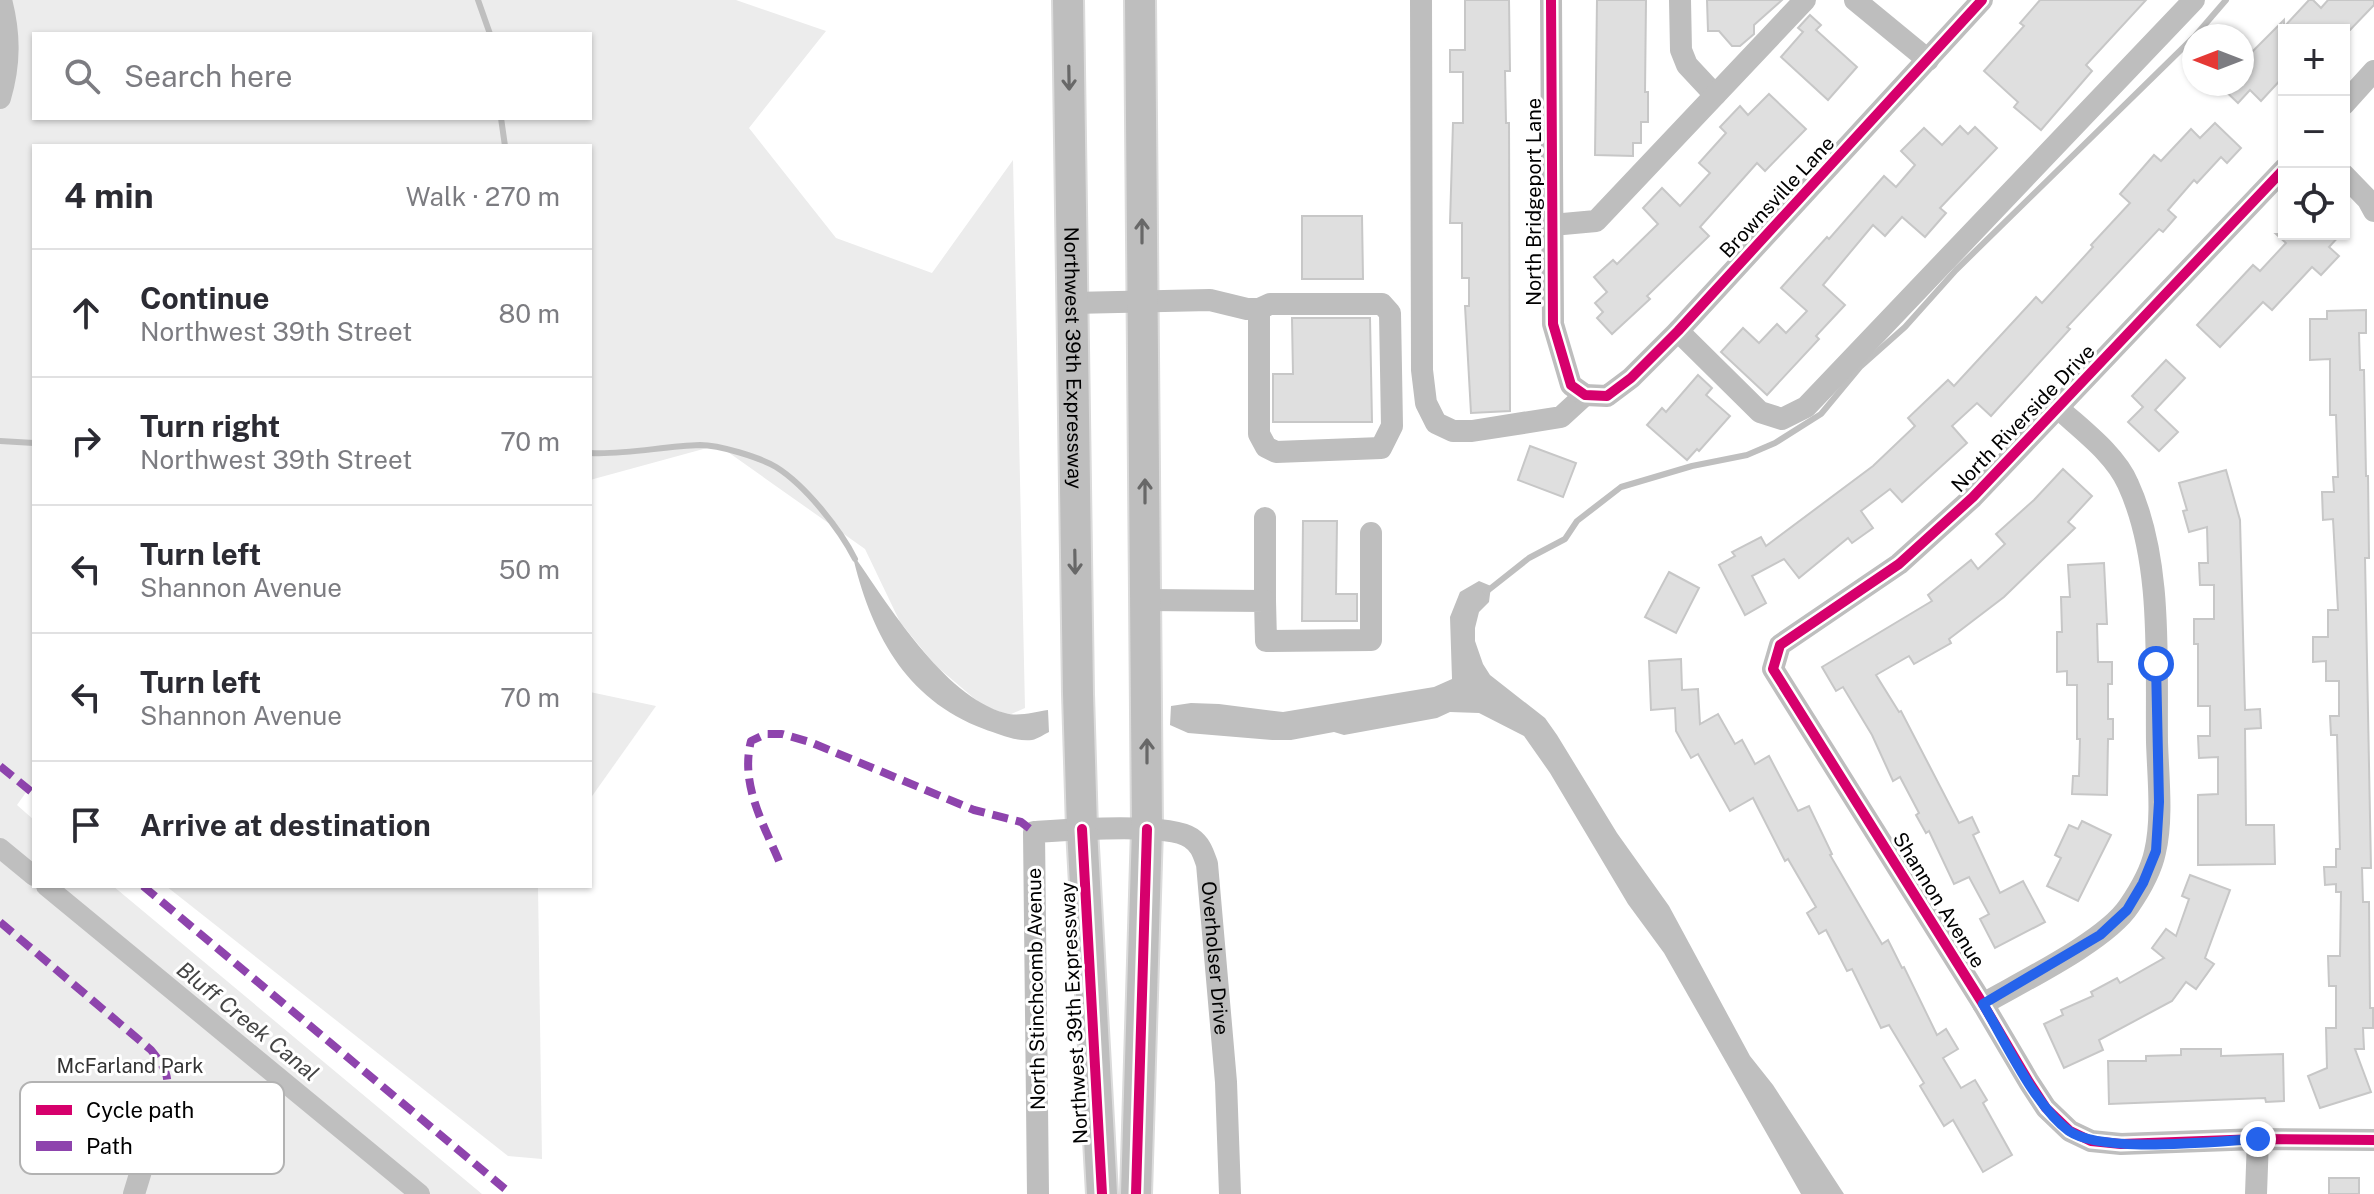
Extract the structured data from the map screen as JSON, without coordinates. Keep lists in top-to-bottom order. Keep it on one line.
{"streets":{"highway":["Northwest 39th Expressway"],"street":["Brownsville Lane","North Bridgeport Lane","North Riverside Drive","Shannon Avenue","Overholser Drive","North Stinchcomb Avenue"]},"crossings":[["Brownsville Lane","North Bridgeport Lane"],["Northwest 39th Expressway","Overholser Drive"],["Northwest 39th Expressway","North Stinchcomb Avenue"],["North Riverside Drive","Shannon Avenue"],["Overholser Drive","North Stinchcomb Avenue"]],"water":["Bluff Creek Canal"],"parks":["McFarland Park"],"legend":["Cycle path","Path"],"north":"left","page":{"map_buttons":["+","−"],"search":"Search here","heading":["4 min","Walk · 270 m"],"list":[["Continue","Northwest 39th Street","80 m"],["Turn right","Northwest 39th Street","70 m"],["Turn left","Shannon Avenue","50 m"],["Turn left","Shannon Avenue","70 m"],"Arrive at destination"]}}
